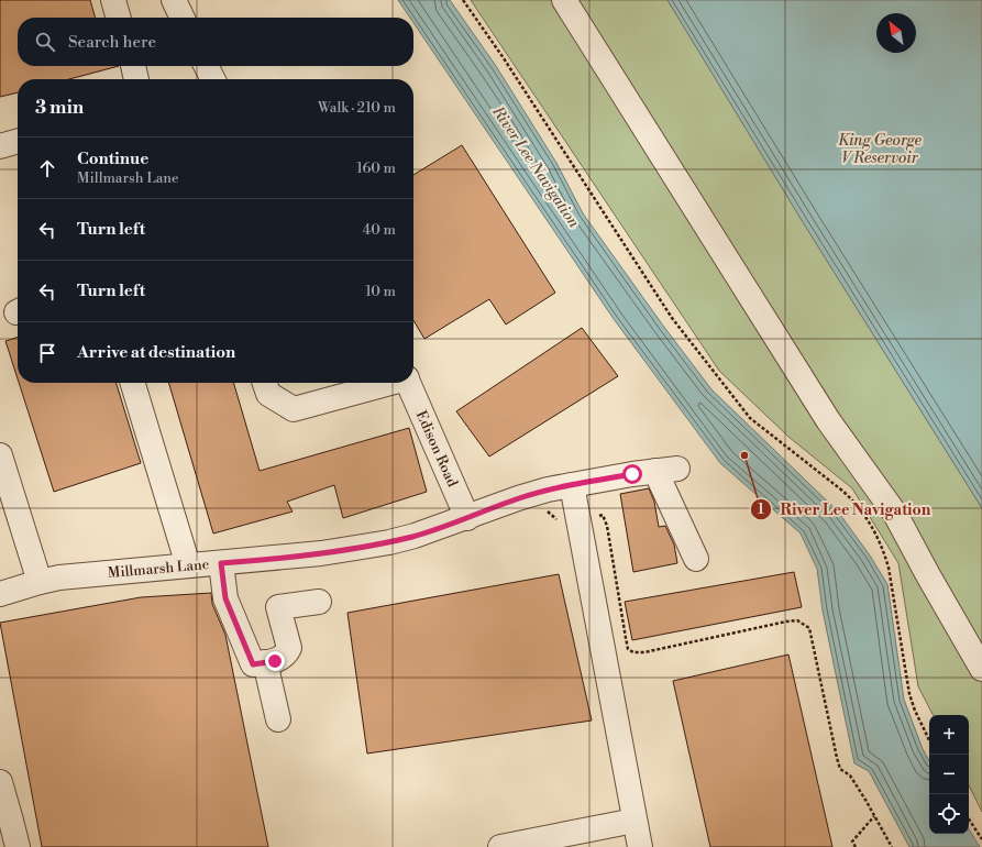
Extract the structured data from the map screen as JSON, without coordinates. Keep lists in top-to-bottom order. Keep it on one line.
{"streets":{"street":["Edison Road","Millmarsh Lane"]},"crossings":[["Edison Road","Millmarsh Lane"]],"water":["King George V Reservoir","River Lee Navigation"],"places":["River Lee Navigation"],"north":"top left","page":{"search":"Search here","heading":["3 min","Walk · 210 m"],"list":[["Continue","Millmarsh Lane","160 m"],["Turn left","40 m"],["Turn left","10 m"],"Arrive at destination"],"map_buttons":["+","−"]}}
